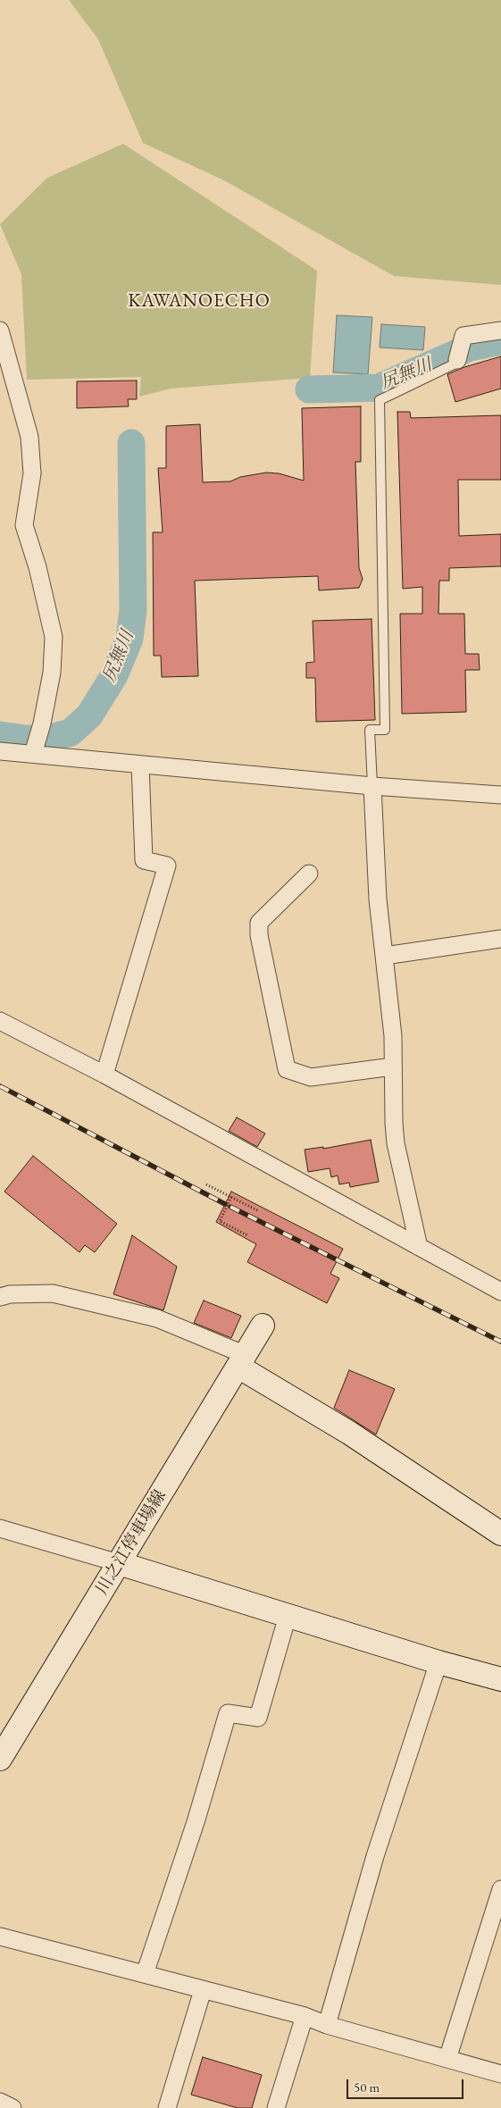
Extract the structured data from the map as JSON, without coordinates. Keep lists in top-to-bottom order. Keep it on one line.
{"streets":{"street":["川之江停車場線"]},"districts":["KAWANOECHO"],"water":["尻無川"],"scale_bar":"50 m"}
